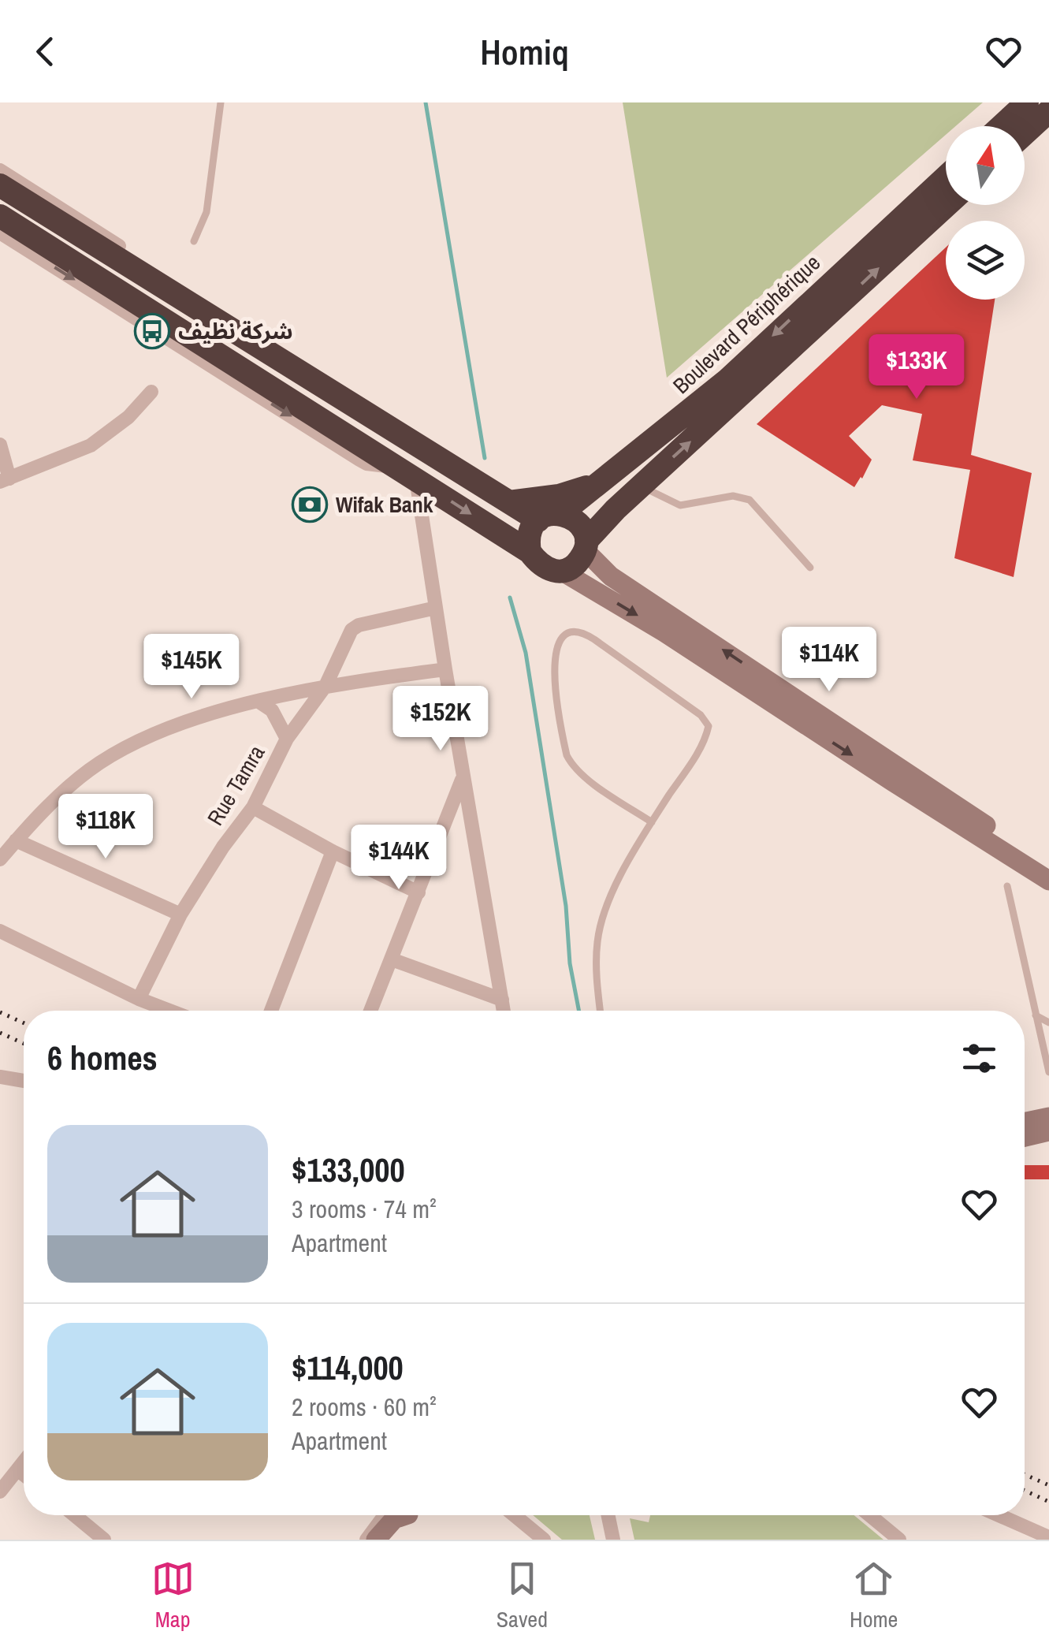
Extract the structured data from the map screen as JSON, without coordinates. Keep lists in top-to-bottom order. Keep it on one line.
{"streets":{"highway":["Boulevard Périphérique"],"street":["Rue Tamra"]},"places":{"bus stop":["شركة نظيف"],"bank":["Wifak Bank"]},"north":"top","page":{"header":"Homiq","price":["$133K","$114K","$145K","$152K","$118K","$144K"],"heading":"6 homes","list":[{"name":"$133,000","note":"3 rooms · 74 m² · Apartment"},{"name":"$114,000","note":"2 rooms · 60 m² · Apartment"}],"tabs":["Map","Saved","Home"]}}
